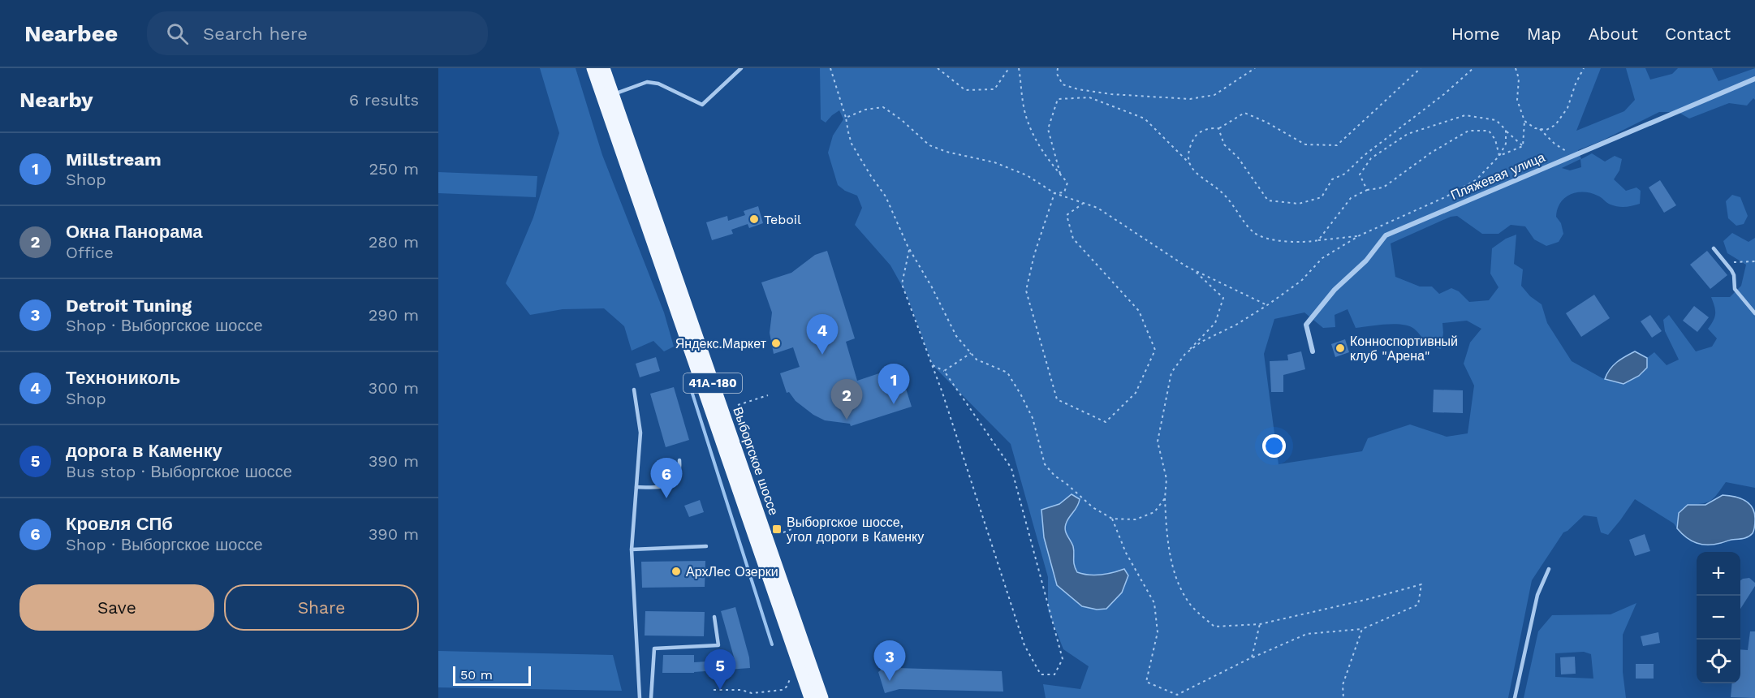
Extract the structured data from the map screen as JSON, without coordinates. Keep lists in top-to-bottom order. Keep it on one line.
{"streets":{"main road":["41А-180","Выборгское шоссе"],"street":["Пляжевая улица"]},"places":{"other":["Teboil","Яндекс.Маркет","Конноспортивный клуб \"Арена\"","АрхЛес Озерки"],"transit":["Выборгское шоссе, угол дороги в Каменку"]},"scale_bar":"50 m","page":{"header":"Nearbee","search":"Search here","nav":["Home","Map","About","Contact"],"heading":["Nearby","6 results"],"list":[{"mark":"1","name":"Millstream","note":"Shop","value":"250 m"},{"mark":"2","name":"Окна Панорама","note":"Office","value":"280 m"},{"mark":"3","name":"Detroit Tuning","note":"Shop · Выборгское шоссе","value":"290 m"},{"mark":"4","name":"Технониколь","note":"Shop","value":"300 m"},{"mark":"5","name":"дорога в Каменку","note":"Bus stop · Выборгское шоссе","value":"390 m"},{"mark":"6","name":"Кровля СПб","note":"Shop · Выборгское шоссе","value":"390 m"}],"pins":["4","1","2","6","3","5"],"map_buttons":["+","−"],"buttons":["Save","Share"],"scale":"50 m"}}
